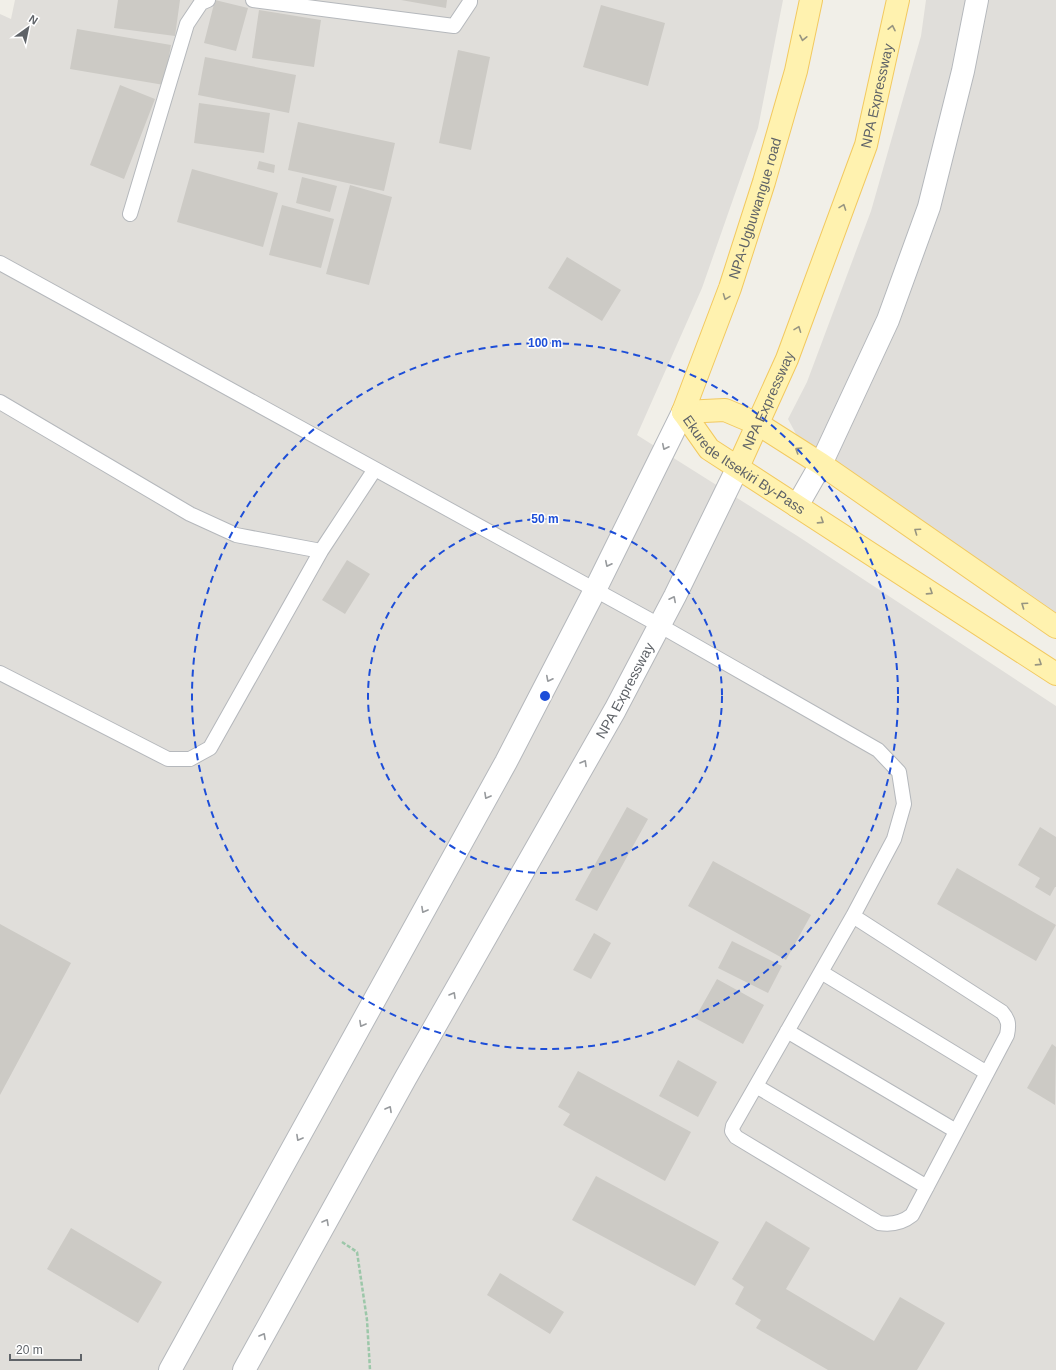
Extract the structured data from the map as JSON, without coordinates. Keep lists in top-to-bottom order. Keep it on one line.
{"streets":{"main road":["NPA Expressway","NPA-Ugbuwangue road","Ekurede Itsekiri By-Pass"]},"crossings":[["NPA Expressway","Ekurede Itsekiri By-Pass"],["NPA-Ugbuwangue road","Ekurede Itsekiri By-Pass"]],"one_way":["NPA Expressway","NPA-Ugbuwangue road"],"scale_bar":"20 m","north":"top right","rings":["100 m","50 m"]}
